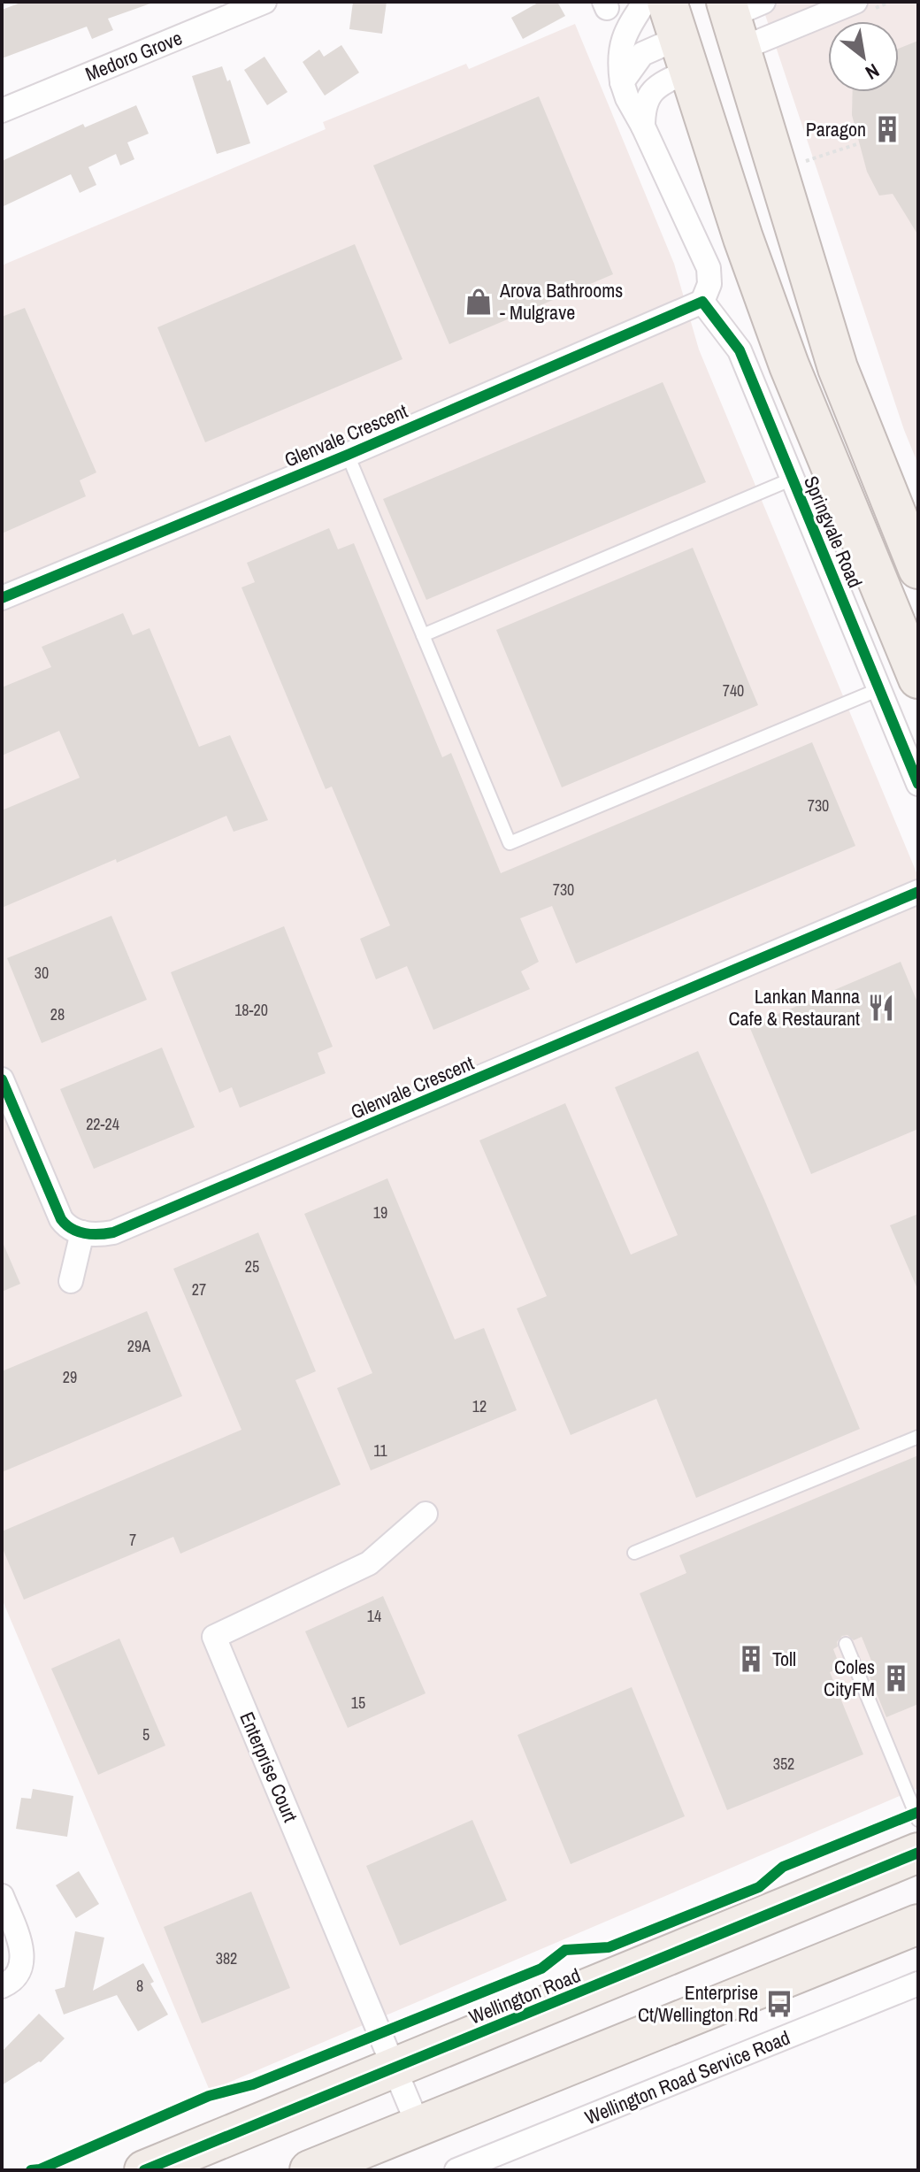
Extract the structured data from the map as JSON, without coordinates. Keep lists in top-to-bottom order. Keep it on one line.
{"streets":{"highway":["Springvale Road","Wellington Road"],"street":["Medoro Grove","Glenvale Crescent","Enterprise Court","Wellington Road Service Road"]},"crossings":[["Glenvale Crescent","Springvale Road"],["Enterprise Court","Wellington Road"]],"places":{"building":["Paragon","Toll","Coles CityFM"],"shop":["Arova Bathrooms - Mulgrave"],"restaurant":["Lankan Manna Cafe & Restaurant"],"bus stop":["Enterprise Ct/Wellington Rd"]},"house_numbers":["740","730","730","30","18-20","28","22-24","19","25","27","29A","29","12","11","7","14","15","5","352","382","8"],"north":"bottom right"}
